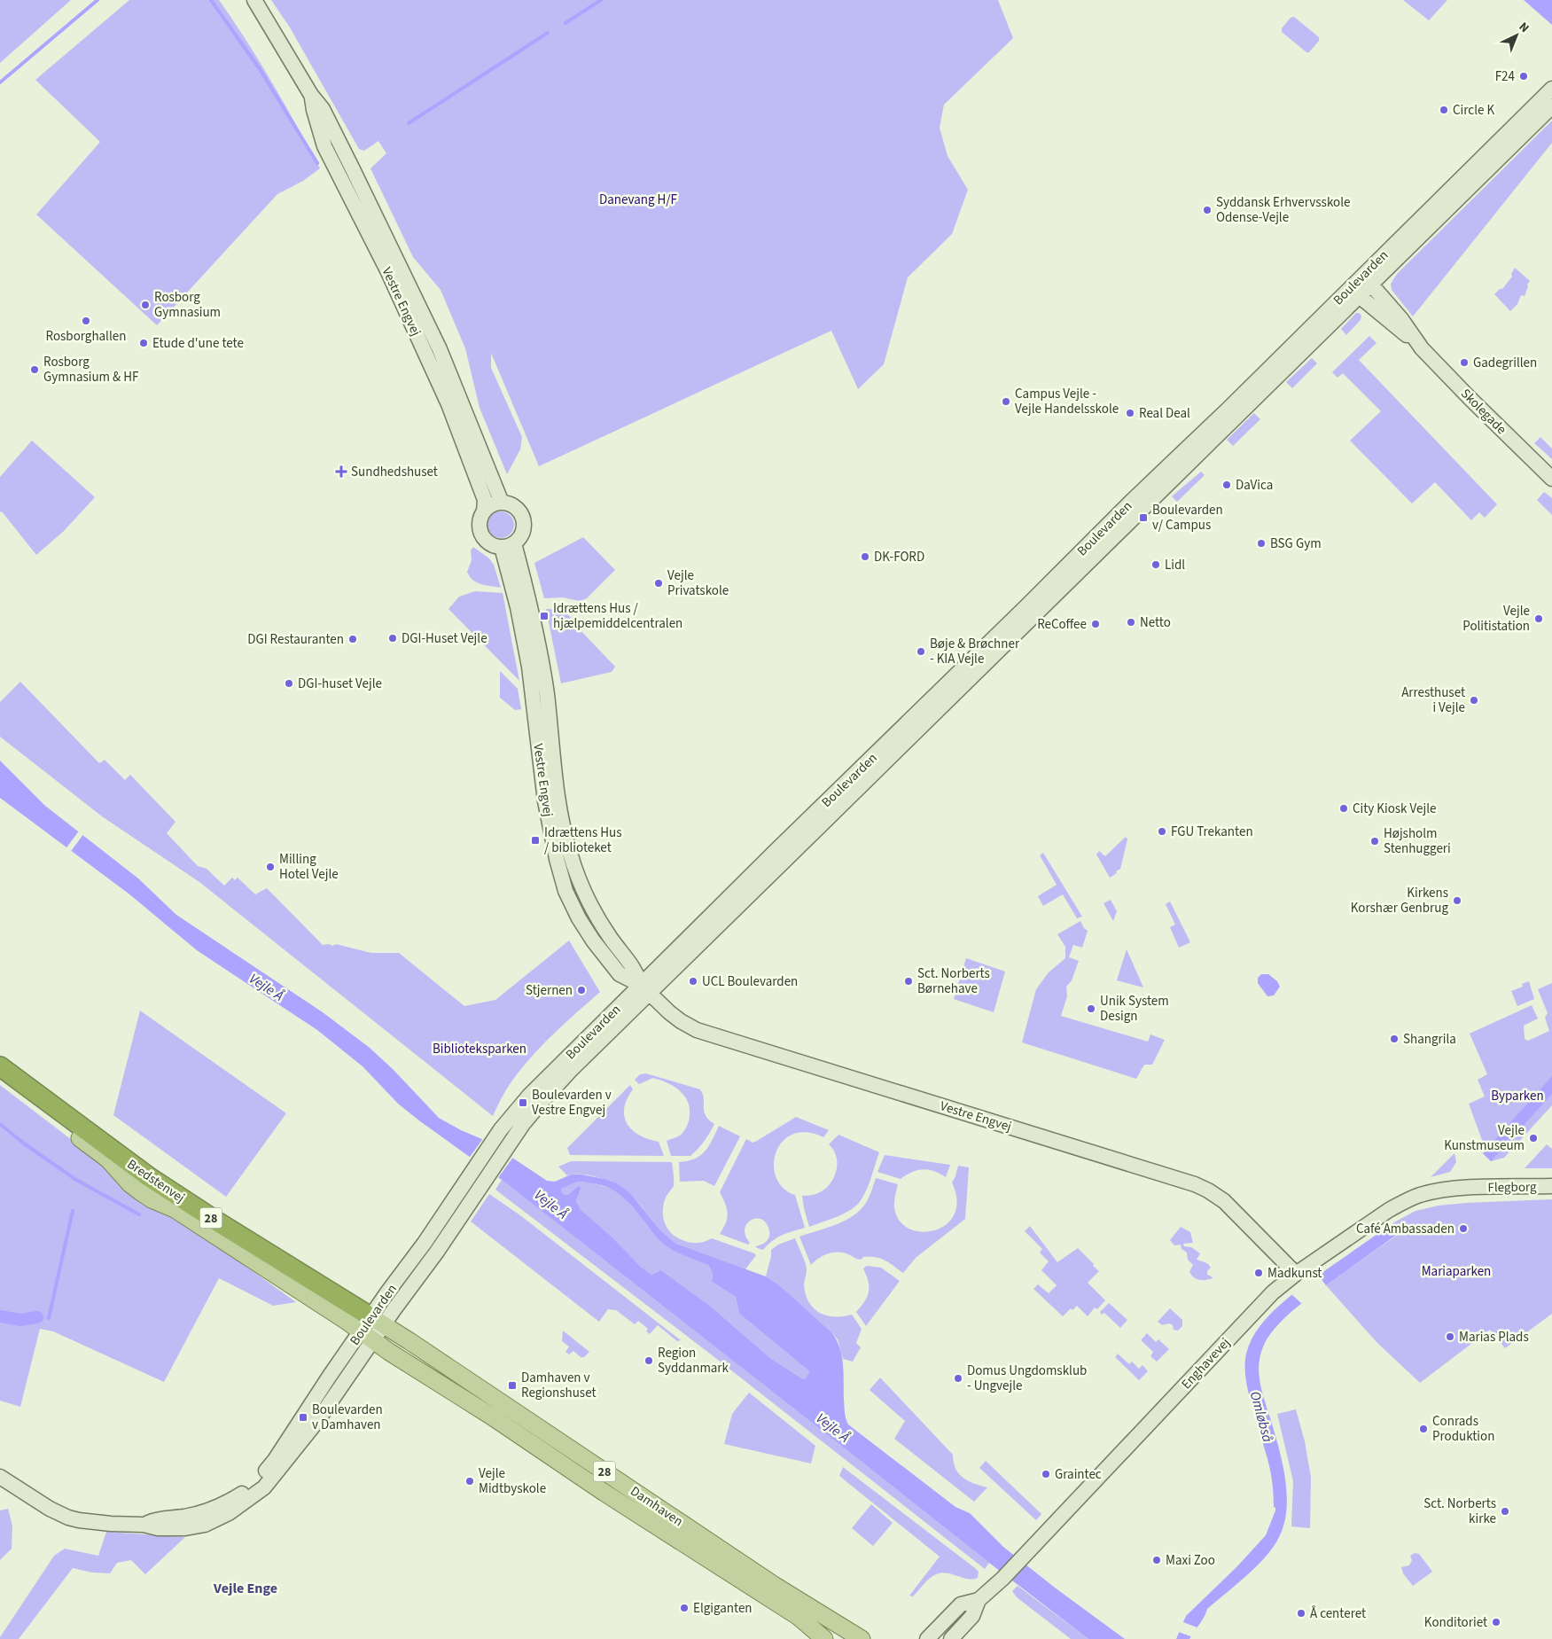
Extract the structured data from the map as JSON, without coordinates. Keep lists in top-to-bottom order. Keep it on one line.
{"streets":{"highway":["Bredstenvej","28"],"main road":["Boulevarden","Vestre Engvej","Skolegade","Flegborg","Enghavevej","Damhaven"]},"crossings":[["Boulevarden","Vestre Engvej"],["Boulevarden","Skolegade"],["Boulevarden","Bredstenvej"],["Boulevarden","Damhaven"],["Vestre Engvej","Enghavevej"],["Bredstenvej","Damhaven"],["Flegborg","Enghavevej"]],"districts":["Vejle Enge"],"water":["Vejle Å","Omløbså"],"parks":["Danevang H/F","Biblioteksparken","Byparken","Mariaparken"],"places":{"other":["F24","Circle K","Syddansk Erhvervsskole Odense-Vejle","Rosborg Gymnasium","Rosborghallen","Etude d'une tete","Gadegrillen","Rosborg Gymnasium & HF","Campus Vejle - Vejle Handelsskole","Real Deal","DaVica","BSG Gym","DK-FORD","Lidl","Vejle Privatskole","Vejle Politistation","Netto","ReCoffee","DGI-Huset Vejle","DGI Restauranten","Bøje & Brøchner - KIA Vejle","DGI-huset Vejle","Arresthuset i Vejle","City Kiosk Vejle","FGU Trekanten","Højsholm Stenhuggeri","Milling Hotel Vejle","Kirkens Korshær Genbrug","UCL Boulevarden","Sct. Norberts Børnehave","Stjernen","Unik System Design","Shangrila","Vejle Kunstmuseum","Café Ambassaden","Madkunst","Marias Plads","Region Syddanmark","Domus Ungdomsklub - Ungvejle","Conrads Produktion","Graintec","Vejle Midtbyskole","Sct. Norberts kirke","Maxi Zoo","Elgiganten","Å centeret","Konditoriet"],"health":["Sundhedshuset"],"transit":["Boulevarden v/ Campus","Idrættens Hus / hjælpemiddelcentralen","Idrættens Hus / biblioteket","Boulevarden v Vestre Engvej","Damhaven v Regionshuset","Boulevarden v Damhaven"]},"north":"top right"}
